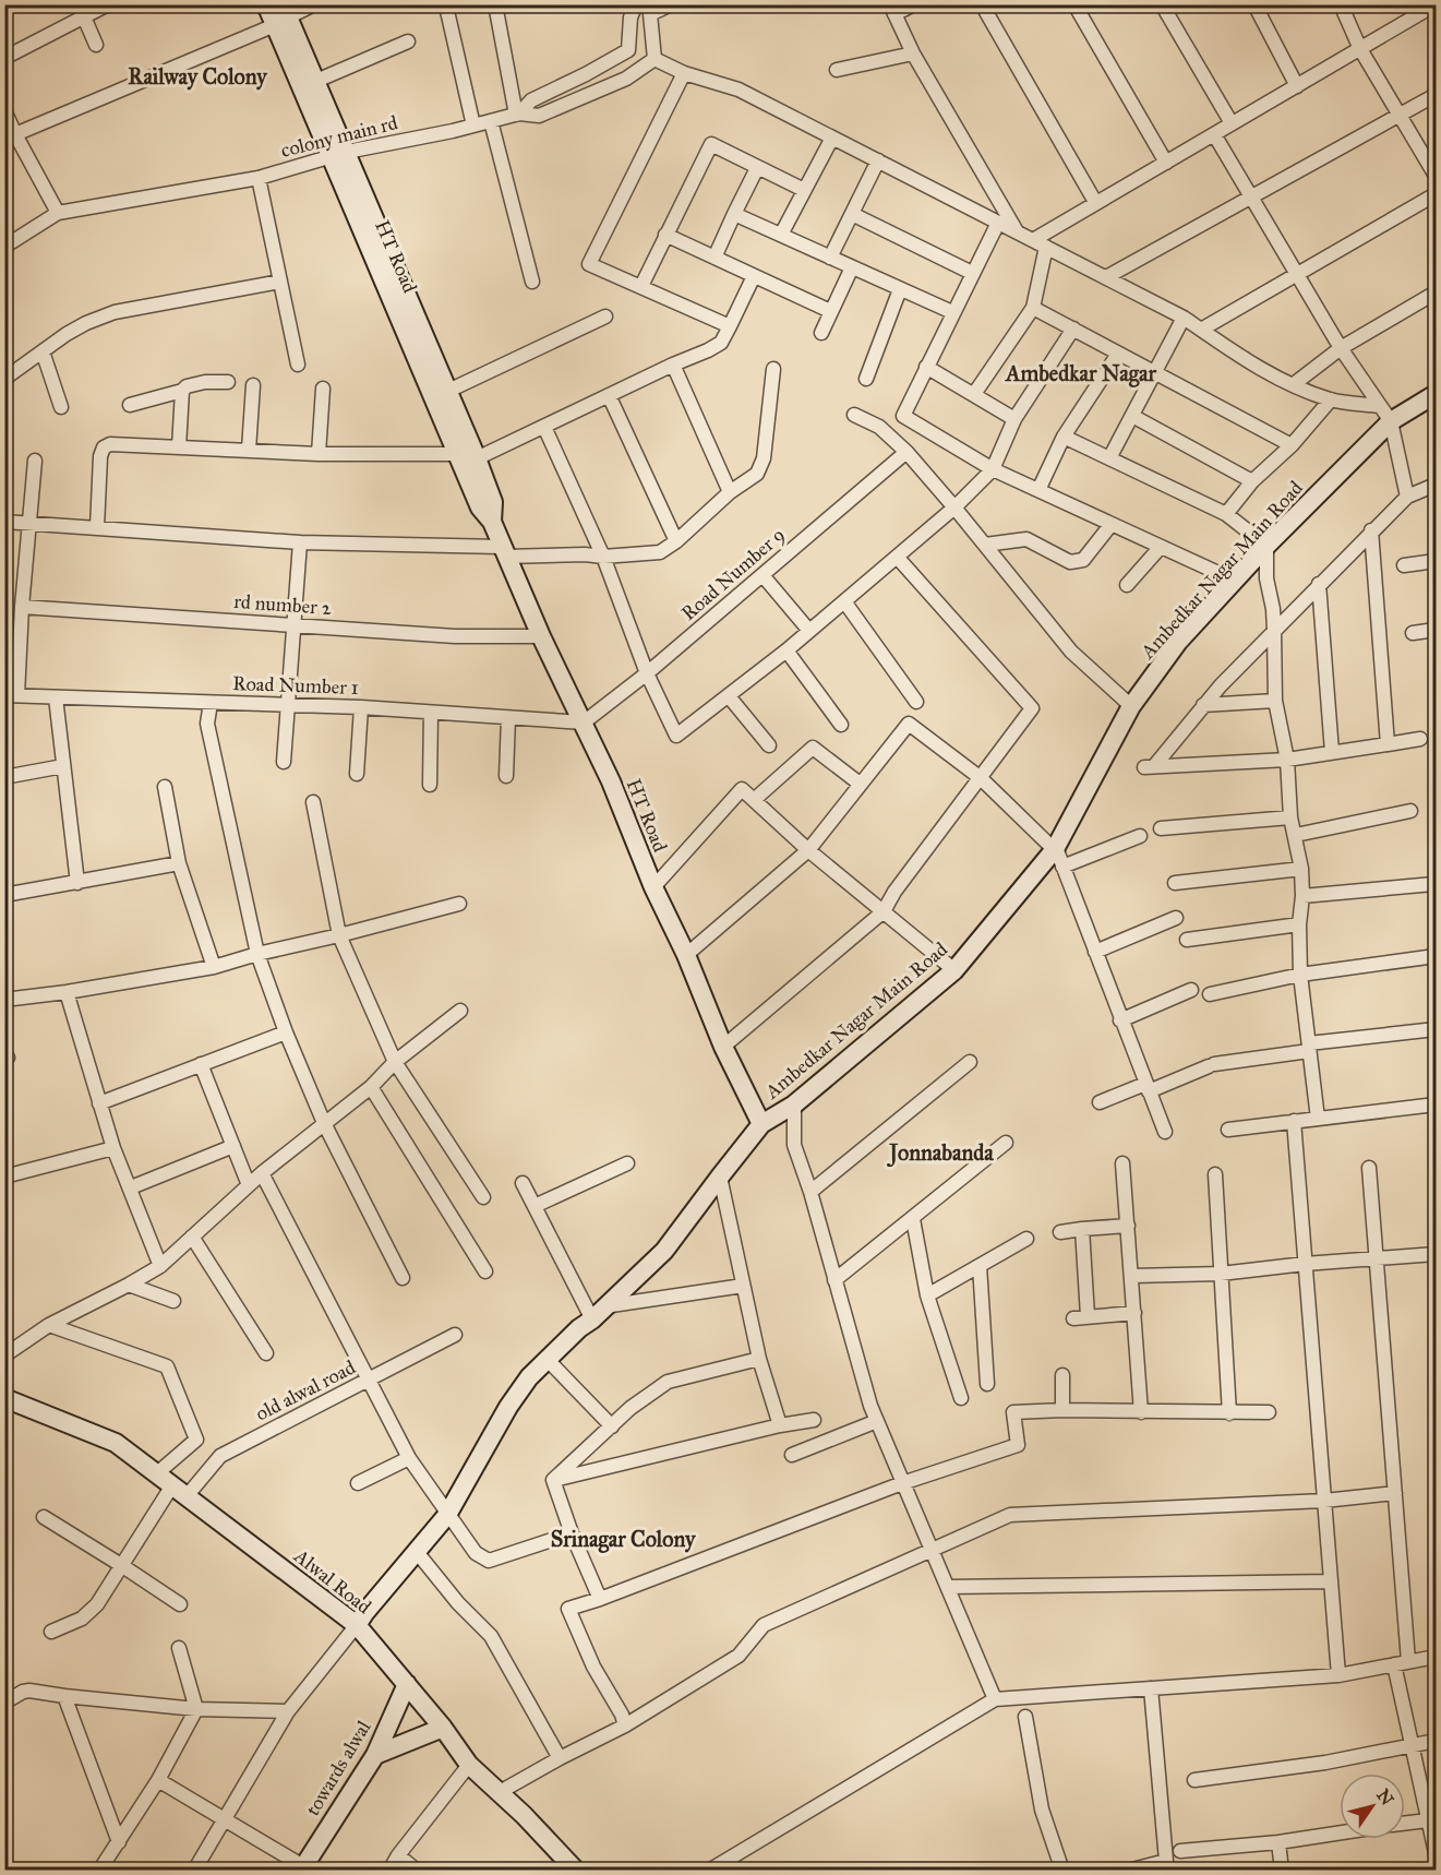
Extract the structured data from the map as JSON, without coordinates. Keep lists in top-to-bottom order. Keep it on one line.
{"streets":{"street":["colony main rd","HT Road","Ambedkar Nagar Main Road","Road Number 9","rd number 2","Road Number 1","old alwal road","Alwal Road","towards alwal"]},"crossings":[["colony main rd","HT Road"],["HT Road","Ambedkar Nagar Main Road"],["HT Road","Road Number 9"],["HT Road","rd number 2"],["HT Road","Road Number 1"],["Ambedkar Nagar Main Road","Alwal Road"],["Road Number 9","Road Number 1"],["old alwal road","Alwal Road"],["Alwal Road","towards alwal"]],"districts":["Railway Colony","Ambedkar Nagar","Jonnabanda","Srinagar Colony"],"north":"top right"}
